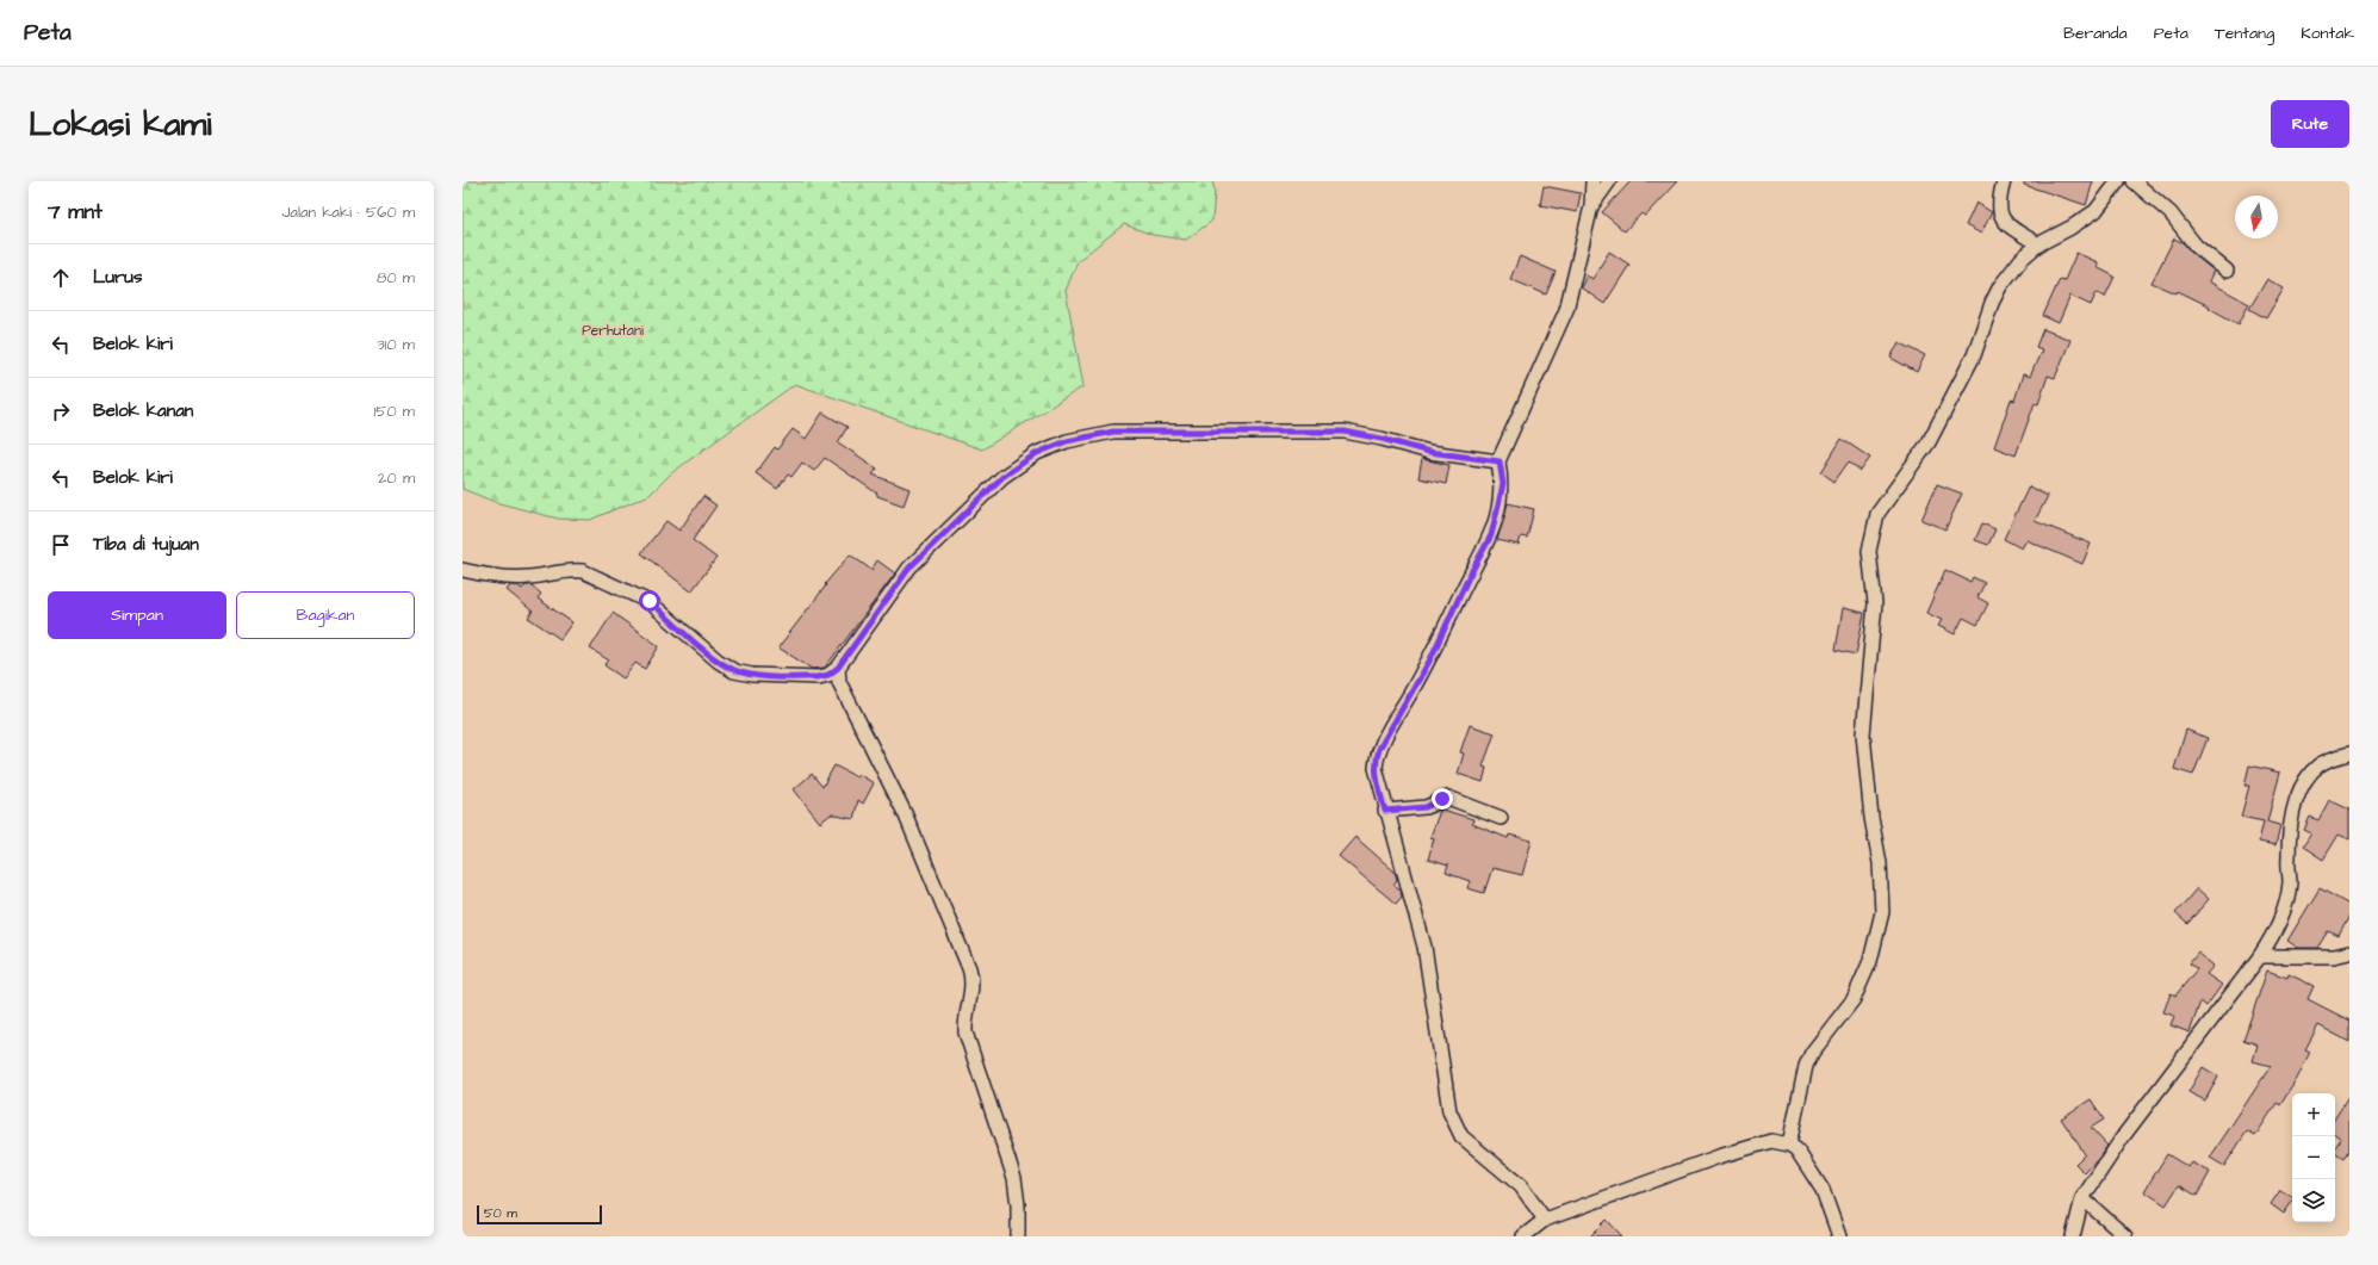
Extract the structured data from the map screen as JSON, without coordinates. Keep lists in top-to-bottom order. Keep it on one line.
{"parks":["Perhutani"],"scale_bar":"50 m","north":"bottom","page":{"header":"Peta","nav":["Beranda","Peta","Tentang","Kontak"],"buttons":["Rute",["Simpan","Bagikan"]],"title":"Lokasi kami","heading":["7 mnt","Jalan kaki · 560 m"],"list":[["Lurus","80 m"],["Belok kiri","310 m"],["Belok kanan","150 m"],["Belok kiri","20 m"],"Tiba di tujuan"],"map_buttons":["+","−"],"scale":"50 m"}}
